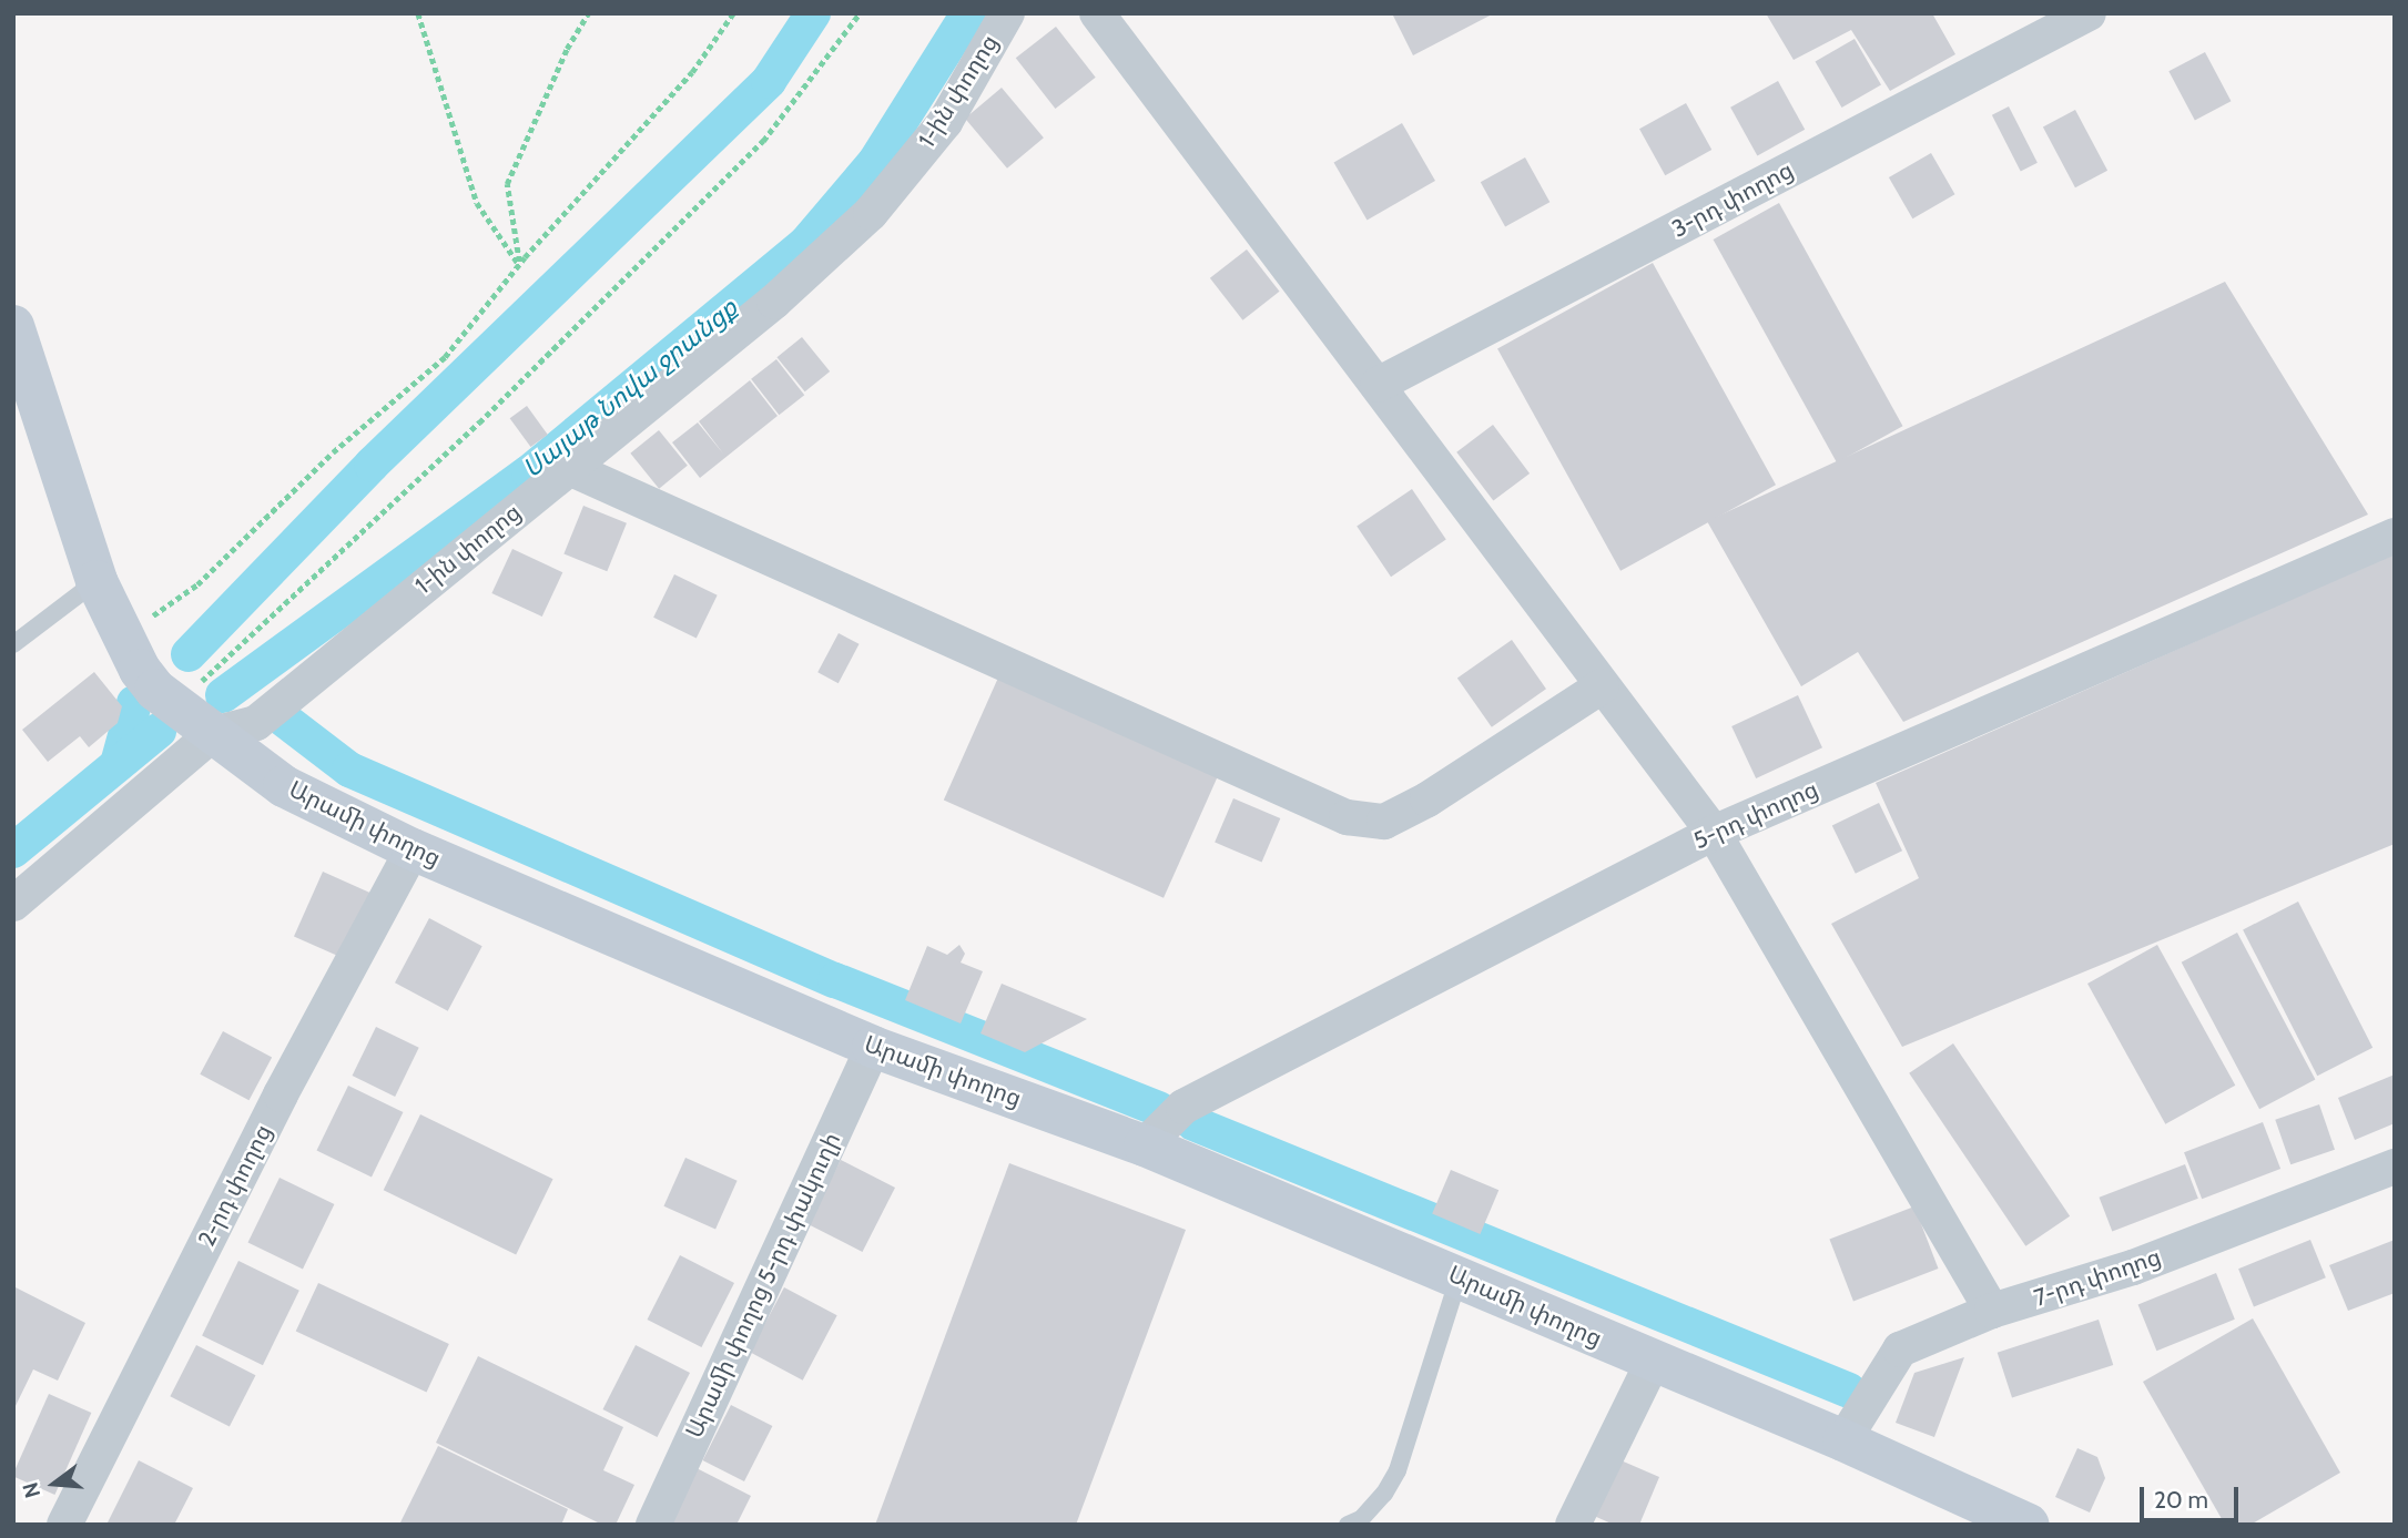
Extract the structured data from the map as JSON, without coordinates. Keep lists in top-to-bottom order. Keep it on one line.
{"streets":{"main road":["Արամի փողոց"],"street":["1-ին փողոց","3-րդ փողոց","5-րդ փողոց","2-րդ փողոց","7-րդ փողոց","Արամի փողոց 5-րդ փակուղի"]},"crossings":[["1-ին փողոց","Արամի փողոց"],["5-րդ փողոց","Արամի փողոց"],["Արամի փողոց","2-րդ փողոց"],["Արամի փողոց","7-րդ փողոց"],["Արամի փողոց","Արամի փողոց 5-րդ փակուղի"]],"water":["Սայաթ Նովա ջրանցք"],"scale_bar":"20 m","north":"left"}
